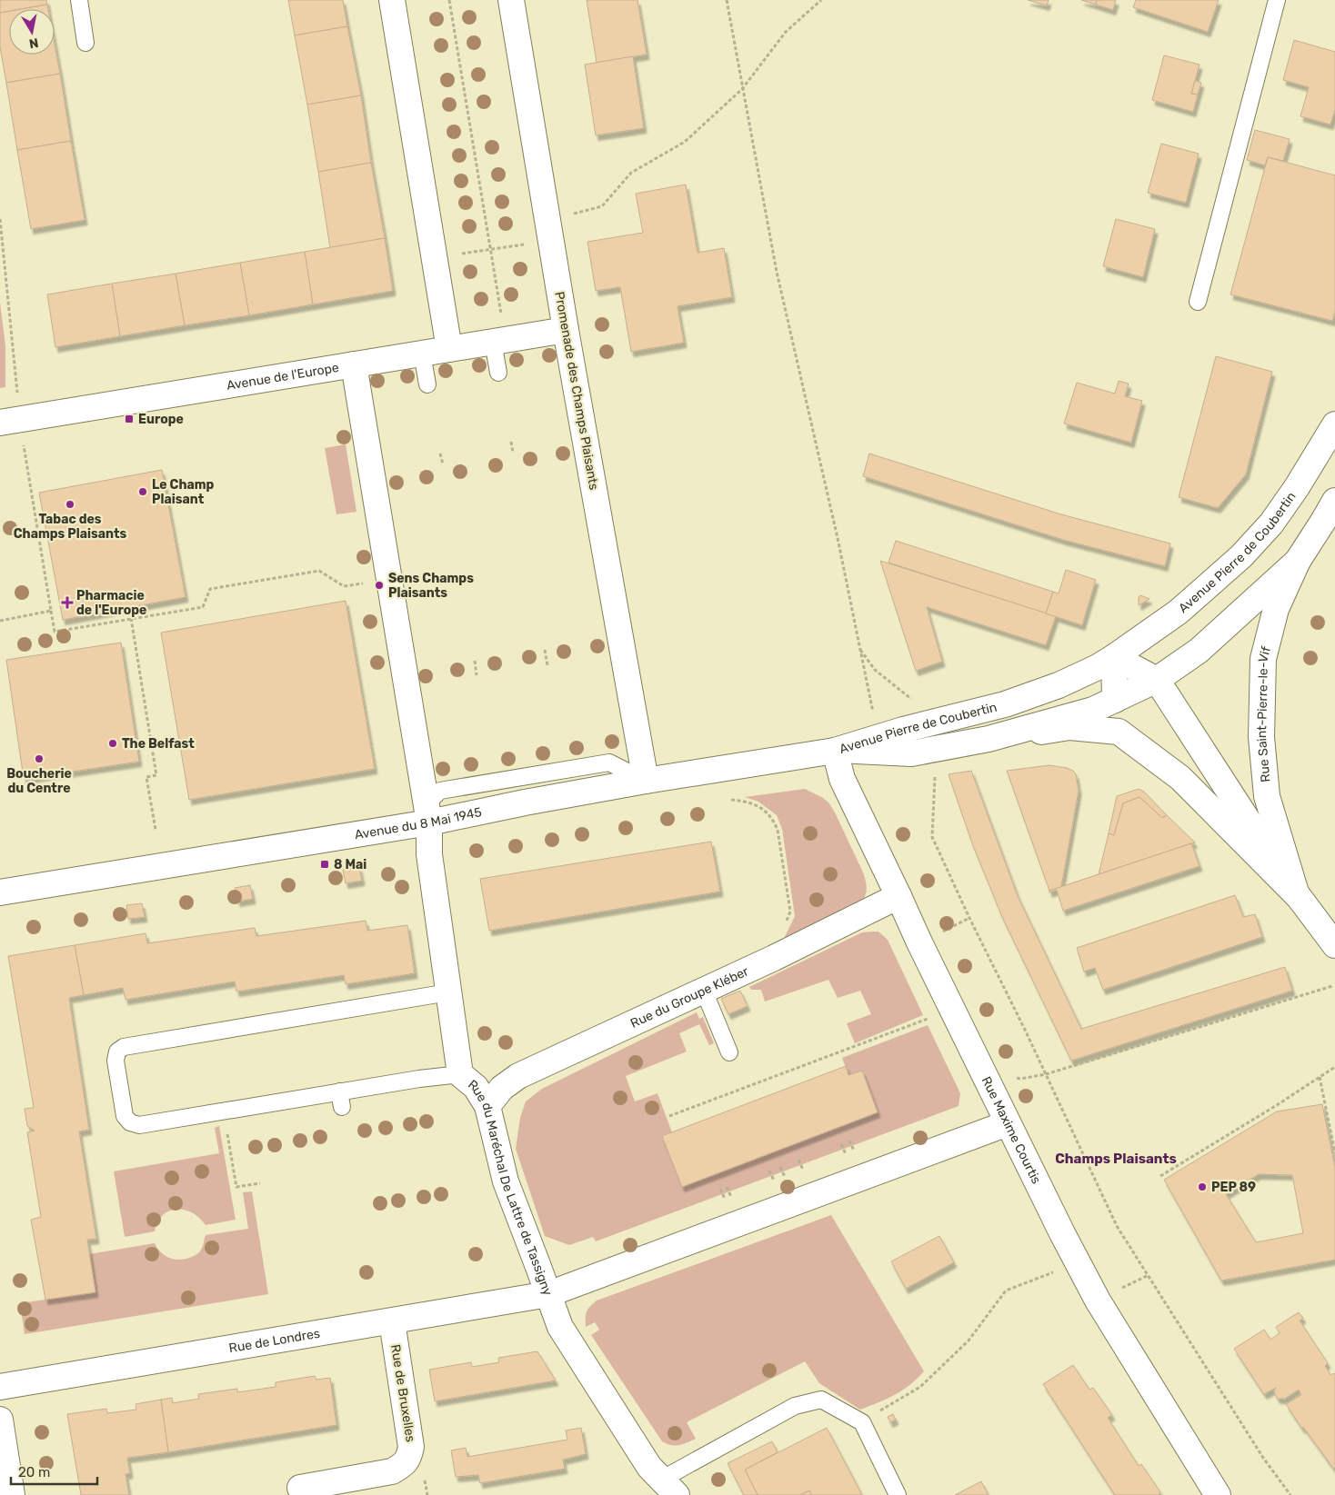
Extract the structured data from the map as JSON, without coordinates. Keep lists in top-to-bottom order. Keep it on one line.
{"streets":{"street":["Avenue de l'Europe","Promenade des Champs Plaisants","Avenue Pierre de Coubertin","Rue Saint-Pierre-le-Vif","Avenue du 8 Mai 1945","Rue du Groupe Kléber","Rue Maxime Courtis","Rue du Maréchal De Lattre de Tassigny","Rue de Londres","Rue de Bruxelles"]},"crossings":[["Avenue de l'Europe","Promenade des Champs Plaisants"],["Promenade des Champs Plaisants","Avenue du 8 Mai 1945"],["Avenue Pierre de Coubertin","Rue Saint-Pierre-le-Vif"],["Avenue Pierre de Coubertin","Avenue du 8 Mai 1945"],["Avenue Pierre de Coubertin","Rue Maxime Courtis"],["Avenue du 8 Mai 1945","Rue Maxime Courtis"],["Avenue du 8 Mai 1945","Rue du Maréchal De Lattre de Tassigny"],["Rue du Groupe Kléber","Rue Maxime Courtis"],["Rue du Groupe Kléber","Rue du Maréchal De Lattre de Tassigny"],["Rue Maxime Courtis","Rue de Londres"],["Rue du Maréchal De Lattre de Tassigny","Rue de Londres"],["Rue de Londres","Rue de Bruxelles"]],"districts":["Champs Plaisants"],"places":{"transit":["Europe","8 Mai"],"other":["Le Champ Plaisant","Tabac des Champs Plaisants","Sens Champs Plaisants","The Belfast","Boucherie du Centre","PEP 89"],"health":["Pharmacie de l'Europe"]},"scale_bar":"20 m","north":"bottom"}
